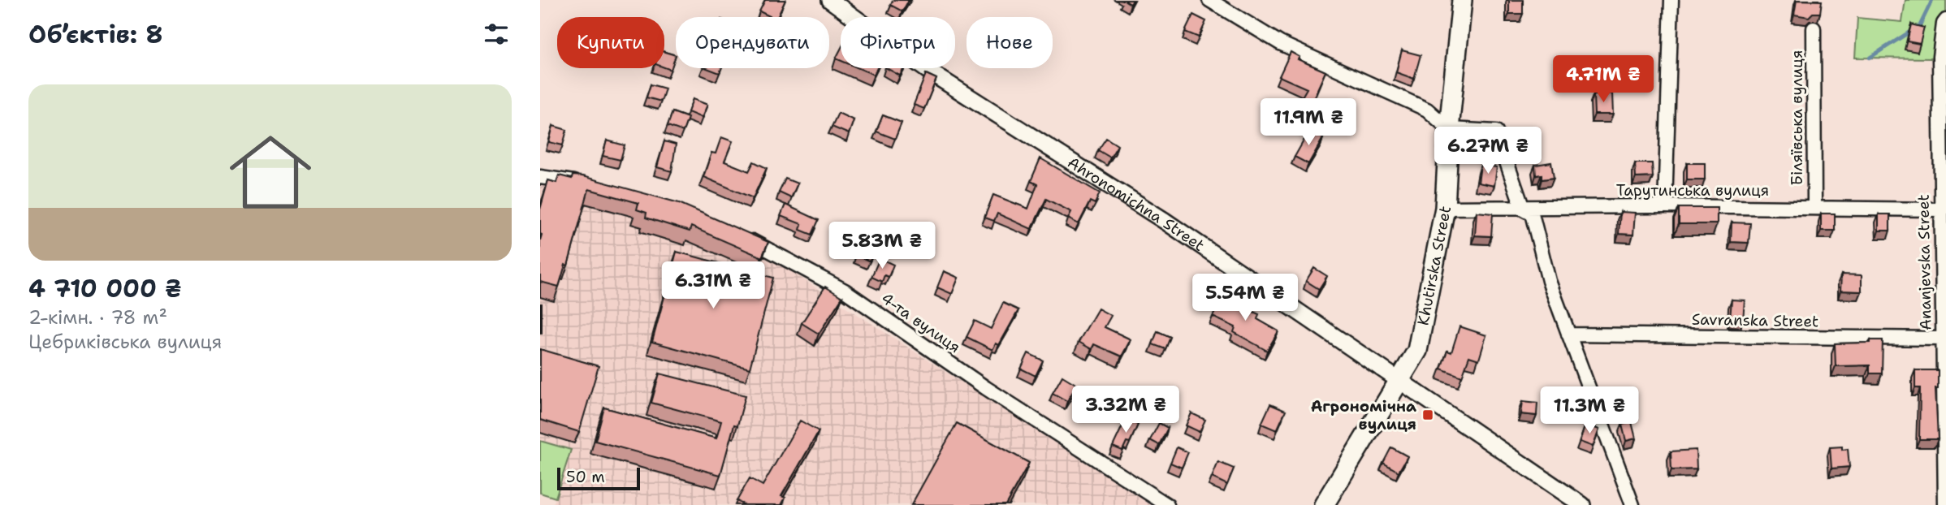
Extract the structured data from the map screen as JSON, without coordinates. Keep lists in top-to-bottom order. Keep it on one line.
{"streets":{"main road":["Khutirska Street"],"street":["Біляївська вулиця","Тарутинська вулиця","Ahronomichna Street","Ananjevska Street","Savranska Street","4-та вулиця"]},"crossings":[["Біляївська вулиця","Тарутинська вулиця"],["Тарутинська вулиця","Ananjevska Street"],["Тарутинська вулиця","Khutirska Street"],["Ahronomichna Street","Khutirska Street"],["Ananjevska Street","Savranska Street"]],"places":{"transit":["Агрономічна вулиця"]},"scale_bar":"50 m","page":{"heading":"Об’єктів: 8","chip":["Купити","Орендувати","Фільтри","Нове"],"price":["4.71M ₴","11.9M ₴","6.27M ₴","5.83M ₴","6.31M ₴","5.54M ₴","3.32M ₴","11.3M ₴"],"list":[{"name":"4 710 000 ₴","note":"2-кімн. · 78 m² · Цебриківська вулиця"}],"scale":"50 m"}}
